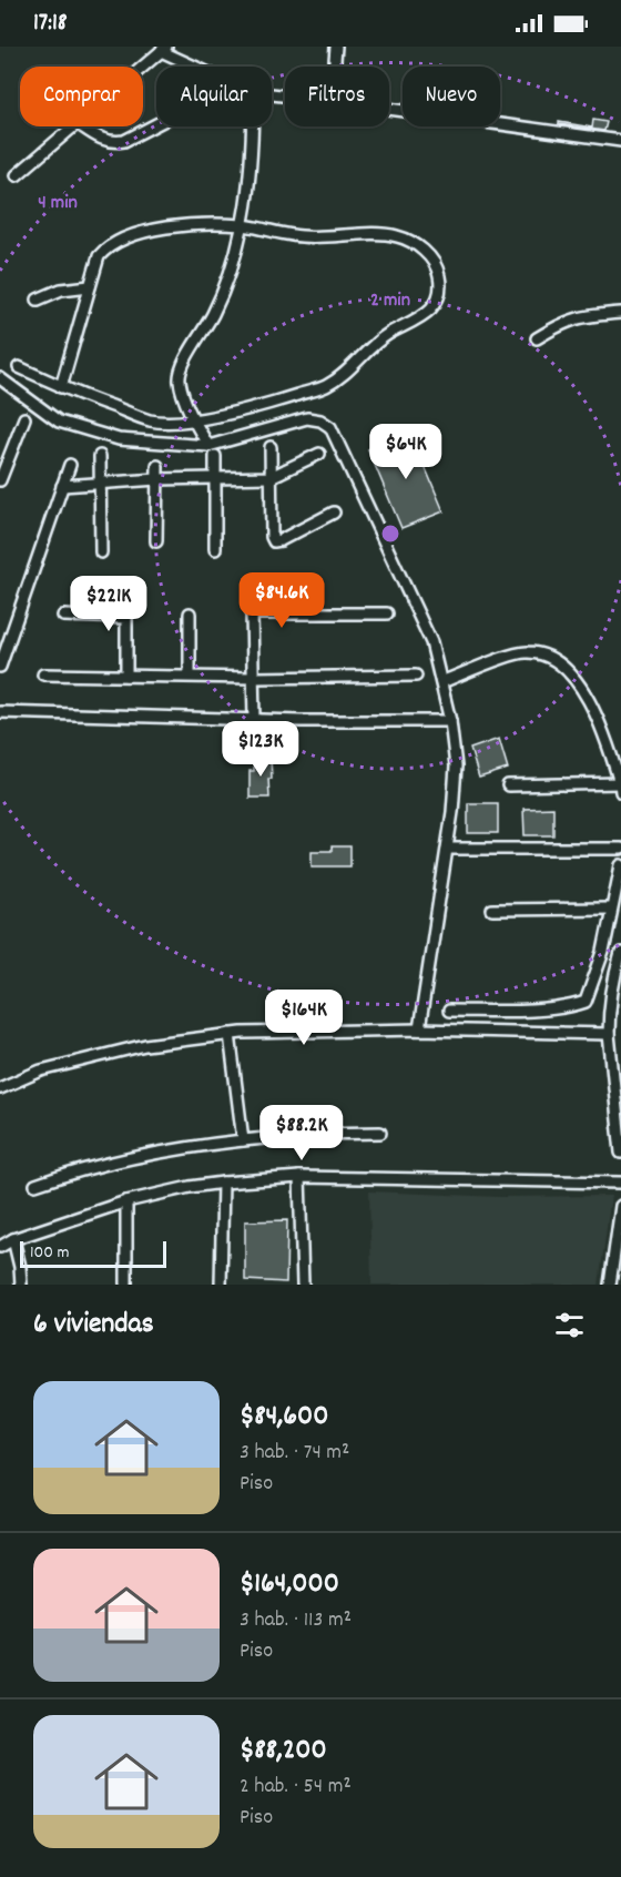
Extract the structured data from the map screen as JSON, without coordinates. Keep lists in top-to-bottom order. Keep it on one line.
{"scale_bar":"100 m","page":{"status":"17:18","chip":["Comprar","Alquilar","Filtros","Nuevo"],"price":["$64K","$84.6K","$221K","$123K","$164K","$88.2K"],"scale":"100 m","heading":"6 viviendas","list":[{"name":"$84,600","note":"3 hab. · 74 m² · Piso"},{"name":"$164,000","note":"3 hab. · 113 m² · Piso"},{"name":"$88,200","note":"2 hab. · 54 m² · Piso"}]},"rings":["4 min","2 min"]}
